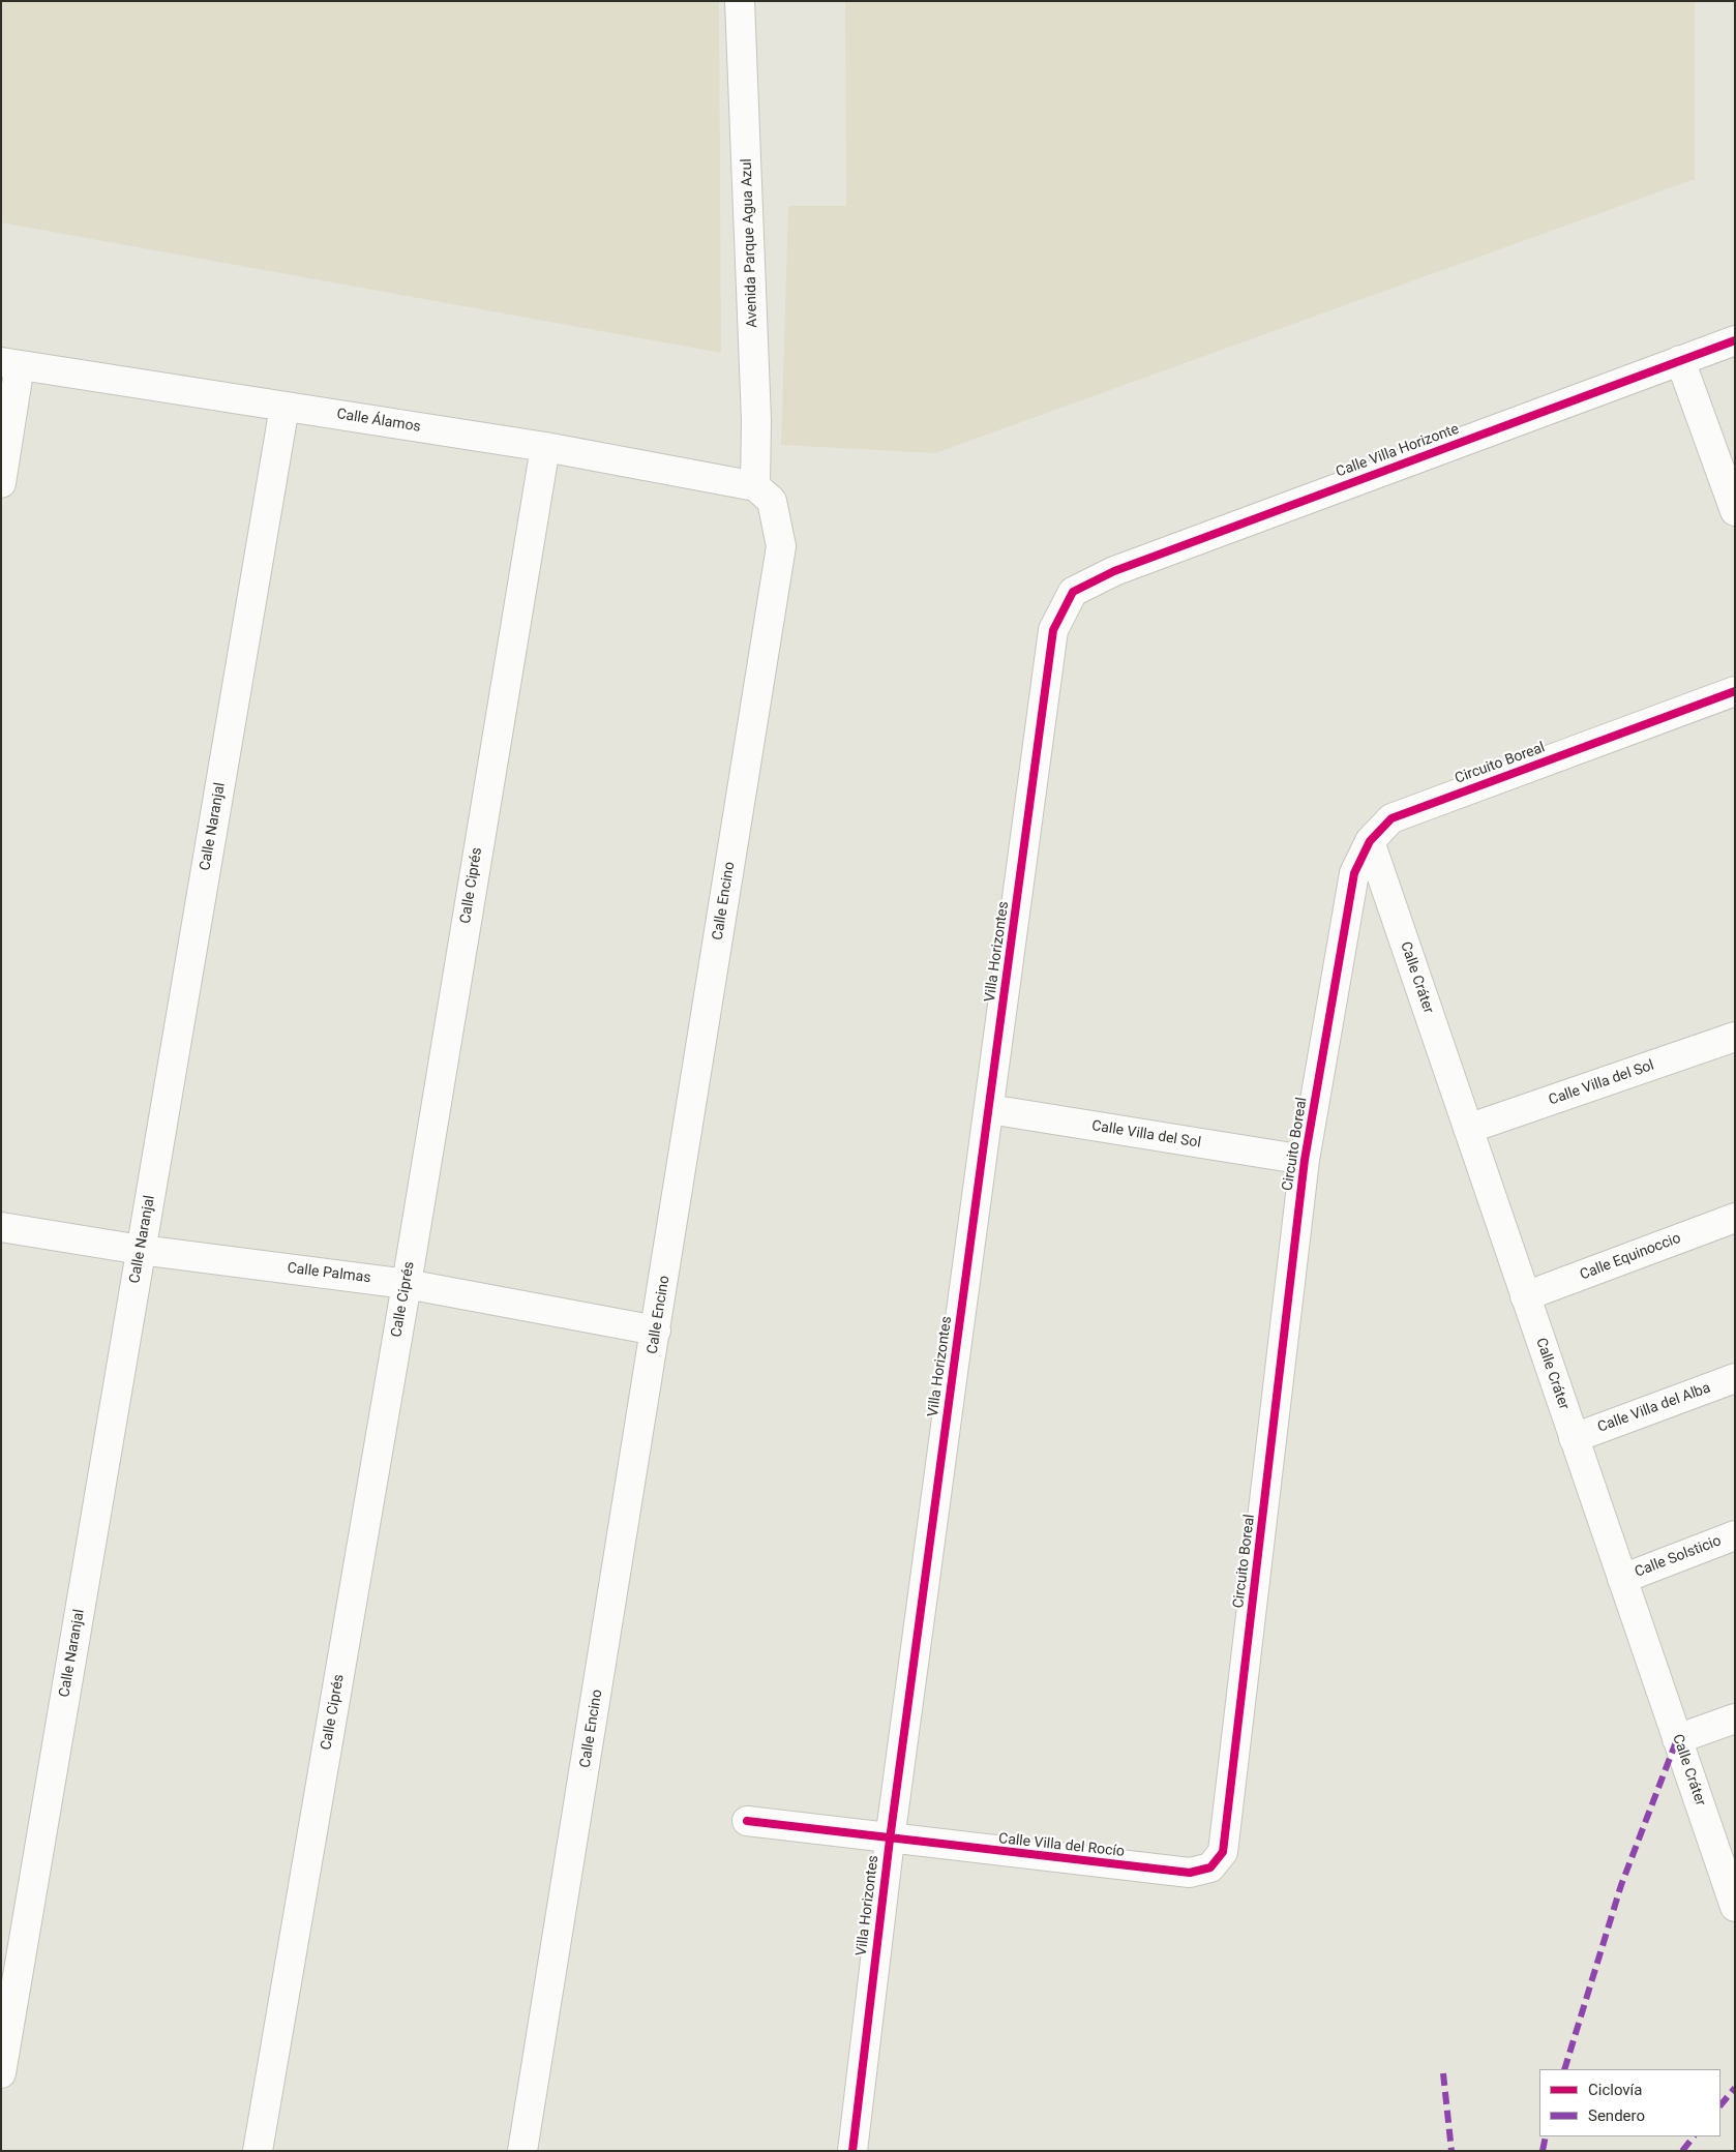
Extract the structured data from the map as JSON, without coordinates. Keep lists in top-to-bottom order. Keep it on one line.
{"streets":{"street":["Avenida Parque Agua Azul","Calle Álamos","Calle Villa Horizonte","Circuito Boreal","Calle Naranjal","Calle Ciprés","Calle Encino","Villa Horizontes","Calle Cráter","Calle Villa del Sol","Calle Equinoccio","Calle Palmas","Calle Villa del Alba","Calle Solsticio","Calle Villa del Rocío"]},"crossings":[["Avenida Parque Agua Azul","Calle Álamos"],["Avenida Parque Agua Azul","Calle Encino"],["Calle Álamos","Calle Naranjal"],["Calle Álamos","Calle Ciprés"],["Calle Álamos","Calle Encino"],["Calle Villa Horizonte","Villa Horizontes"],["Circuito Boreal","Calle Cráter"],["Circuito Boreal","Calle Villa del Sol"],["Circuito Boreal","Calle Villa del Rocío"],["Calle Naranjal","Calle Palmas"],["Calle Ciprés","Calle Palmas"],["Calle Encino","Calle Palmas"],["Villa Horizontes","Calle Villa del Sol"],["Villa Horizontes","Calle Villa del Rocío"],["Calle Cráter","Calle Villa del Sol"],["Calle Cráter","Calle Equinoccio"],["Calle Cráter","Calle Villa del Alba"],["Calle Cráter","Calle Solsticio"]],"legend":["Ciclovía","Sendero"]}
